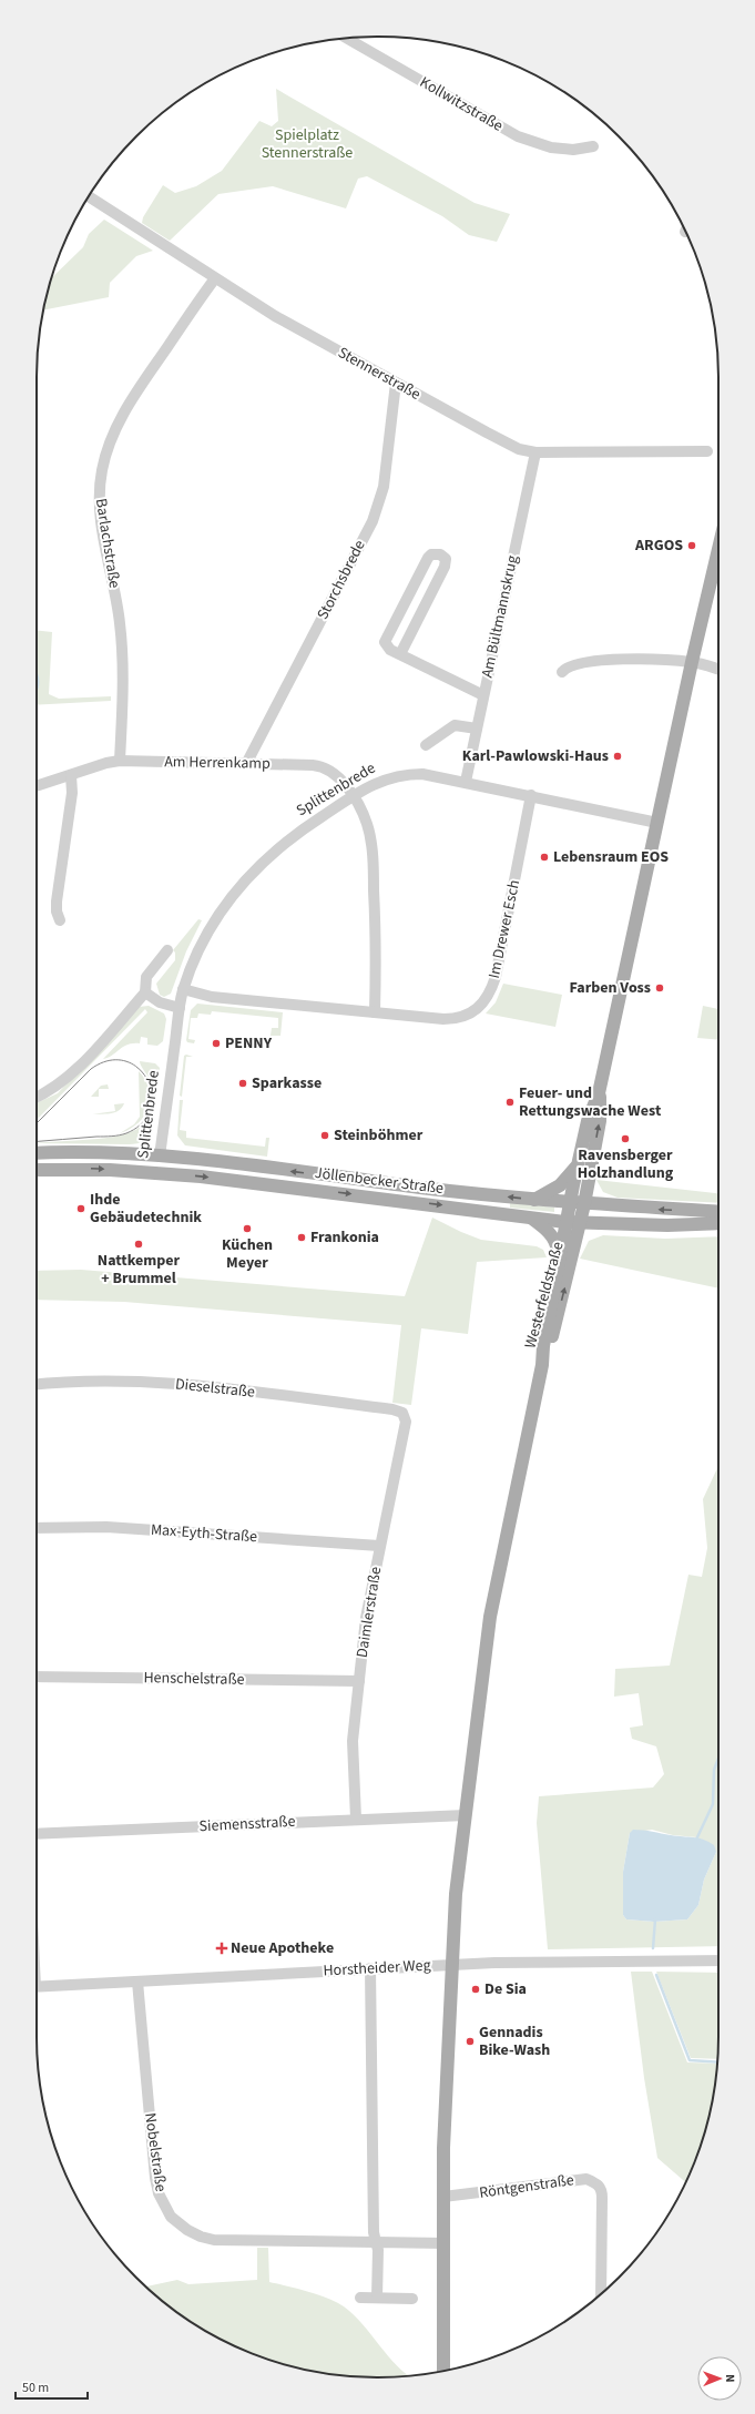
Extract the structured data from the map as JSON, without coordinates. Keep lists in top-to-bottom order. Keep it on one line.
{"streets":{"main road":["Splittenbrede","Jöllenbecker Straße","Westerfeldstraße"],"street":["Kollwitzstraße","Stennerstraße","Barlachstraße","Storchsbrede","Am Bültmannskrug","Am Herrenkamp","Im Drewer Esch","Dieselstraße","Max-Eyth-Straße","Daimlerstraße","Henschelstraße","Siemensstraße","Horstheider Weg","Nobelstraße","Röntgenstraße"]},"crossings":[["Stennerstraße","Barlachstraße"],["Stennerstraße","Storchsbrede"],["Stennerstraße","Am Bültmannskrug"],["Barlachstraße","Am Herrenkamp"],["Storchsbrede","Am Herrenkamp"],["Am Bültmannskrug","Splittenbrede"],["Am Herrenkamp","Splittenbrede"],["Splittenbrede","Im Drewer Esch"],["Splittenbrede","Jöllenbecker Straße"],["Jöllenbecker Straße","Westerfeldstraße"],["Dieselstraße","Daimlerstraße"],["Max-Eyth-Straße","Daimlerstraße"],["Daimlerstraße","Henschelstraße"],["Daimlerstraße","Siemensstraße"],["Horstheider Weg","Nobelstraße"]],"parks":["Spielplatz Stennerstraße"],"places":{"other":["ARGOS","Karl-Pawlowski-Haus","Lebensraum EOS","Farben Voss","PENNY","Sparkasse","Feuer- und Rettungswache West","Steinböhmer","Ravensberger Holzhandlung","Ihde Gebäudetechnik","Küchen Meyer","Frankonia","Nattkemper + Brummel","De Sia","Gennadis Bike-Wash"],"health":["Neue Apotheke"]},"scale_bar":"50 m","north":"right"}
